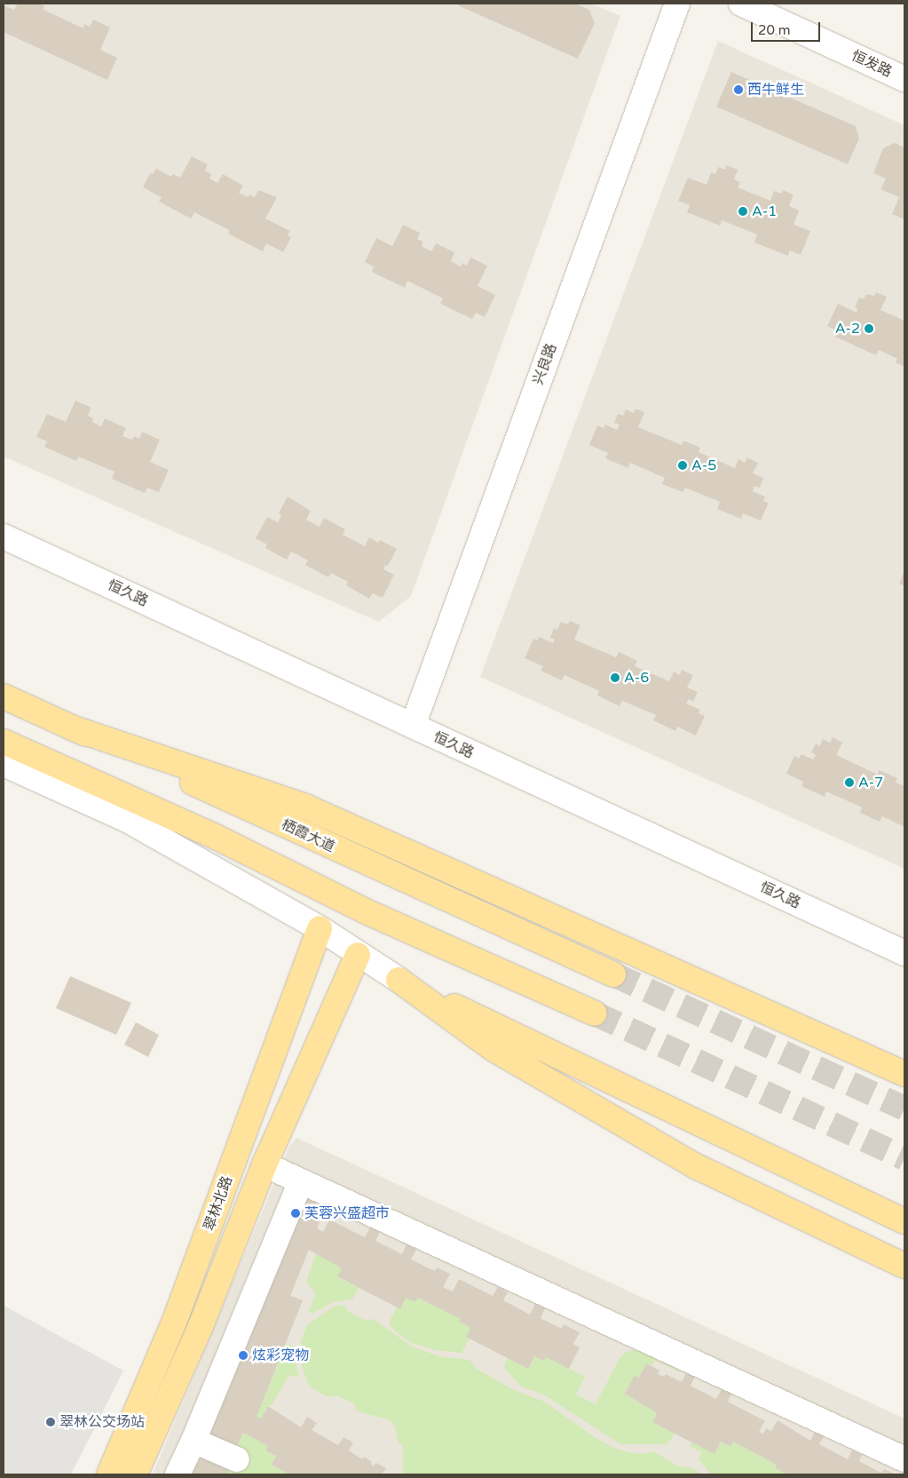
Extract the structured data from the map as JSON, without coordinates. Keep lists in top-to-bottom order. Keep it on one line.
{"streets":{"main road":["栖霞大道","翠林北路"],"street":["恒发路","兴良路","恒久路"]},"crossings":[["兴良路","恒久路"]],"places":["西牛鲜生","A-1","A-2","A-5","A-6","A-7","芙蓉兴盛超市","炫彩宠物","翠林公交场站"],"scale_bar":"20 m"}
